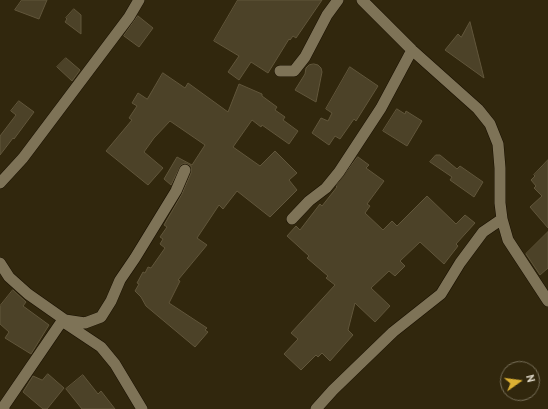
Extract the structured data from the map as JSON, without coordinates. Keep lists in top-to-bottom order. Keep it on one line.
{"north":"right"}
